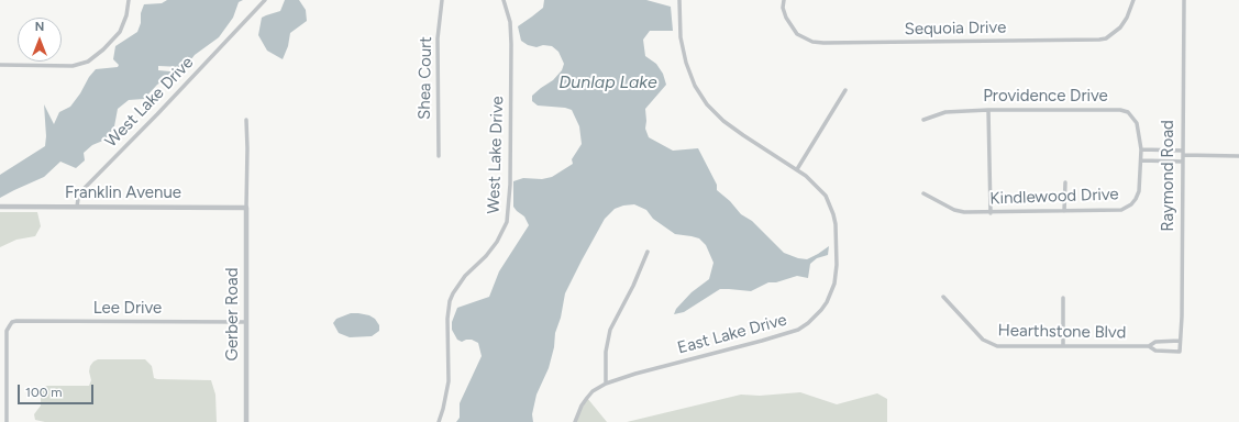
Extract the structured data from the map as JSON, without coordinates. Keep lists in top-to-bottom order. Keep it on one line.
{"streets":{"street":["Sequoia Drive","Shea Court","Providence Drive","West Lake Drive","Raymond Road","Franklin Avenue","Kindlewood Drive","Lee Drive","Gerber Road","Hearthstone Blvd","East Lake Drive"]},"crossings":[["Providence Drive","Kindlewood Drive"],["West Lake Drive","Franklin Avenue"],["Raymond Road","Hearthstone Blvd"],["Franklin Avenue","Gerber Road"],["Lee Drive","Gerber Road"]],"water":["Dunlap Lake"],"scale_bar":"100 m","north":"top"}
